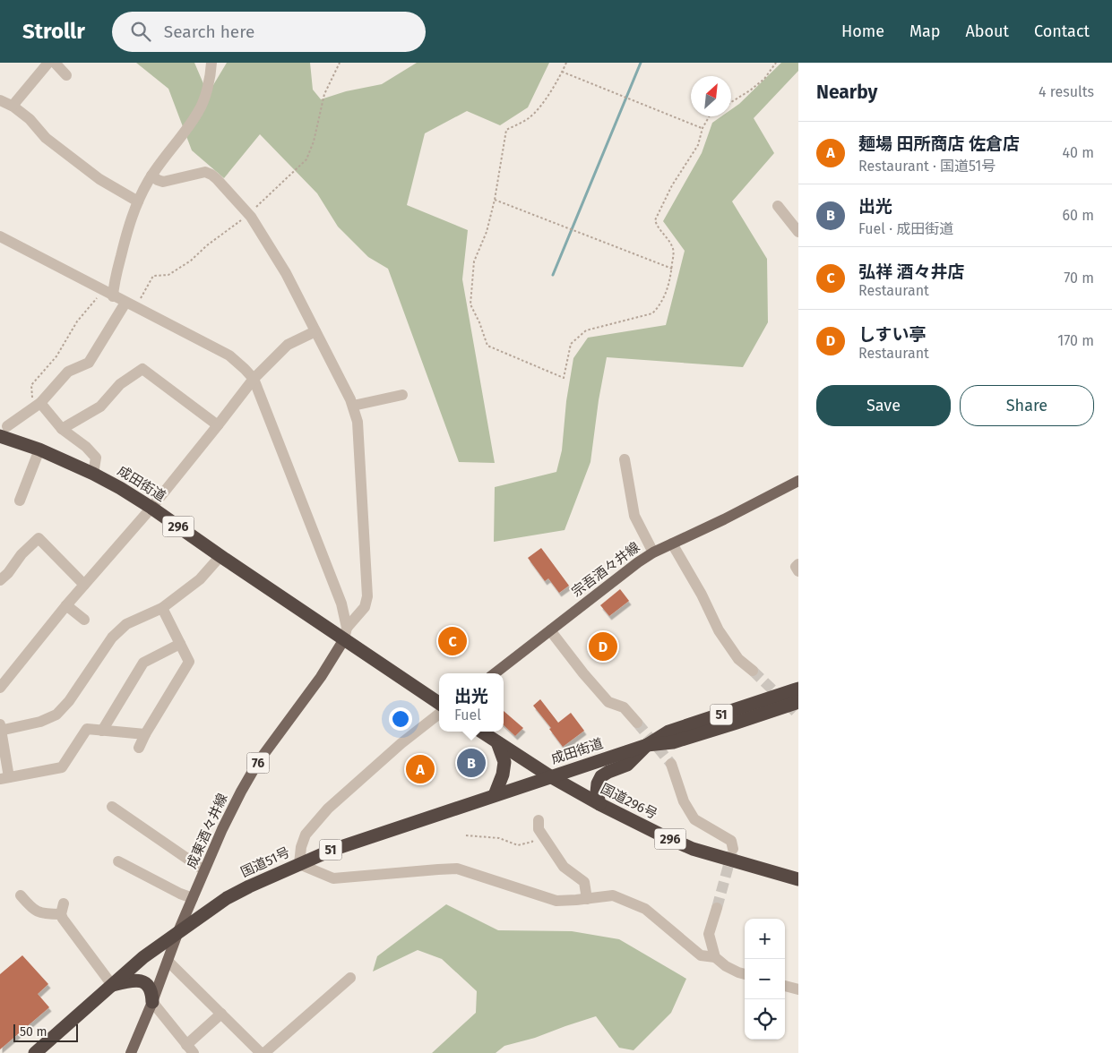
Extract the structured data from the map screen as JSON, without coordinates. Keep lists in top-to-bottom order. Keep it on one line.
{"streets":{"highway":["成田街道","296","51","国道296号","国道51号"],"main road":["宗吾酒々井線","76","成東酒々井線"]},"crossings":[["成田街道","国道296号"],["成田街道","成東酒々井線"],["成田街道","国道51号"],["国道296号","国道51号"],["成東酒々井線","国道51号"]],"scale_bar":"50 m","north":"top right","page":{"header":"Strollr","search":"Search here","nav":["Home","Map","About","Contact"],"heading":["Nearby","4 results"],"list":[{"mark":"A","name":"麺場 田所商店 佐倉店","note":"Restaurant · 国道51号","value":"40 m"},{"mark":"B","name":"出光","note":"Fuel · 成田街道","value":"60 m"},{"mark":"C","name":"弘祥 酒々井店","note":"Restaurant","value":"70 m"},{"mark":"D","name":"しすい亭","note":"Restaurant","value":"170 m"}],"buttons":["Save","Share"],"pins":["C","D","B","A"],"popup":["出光","Fuel"],"map_buttons":["+","−"],"scale":"50 m"}}
